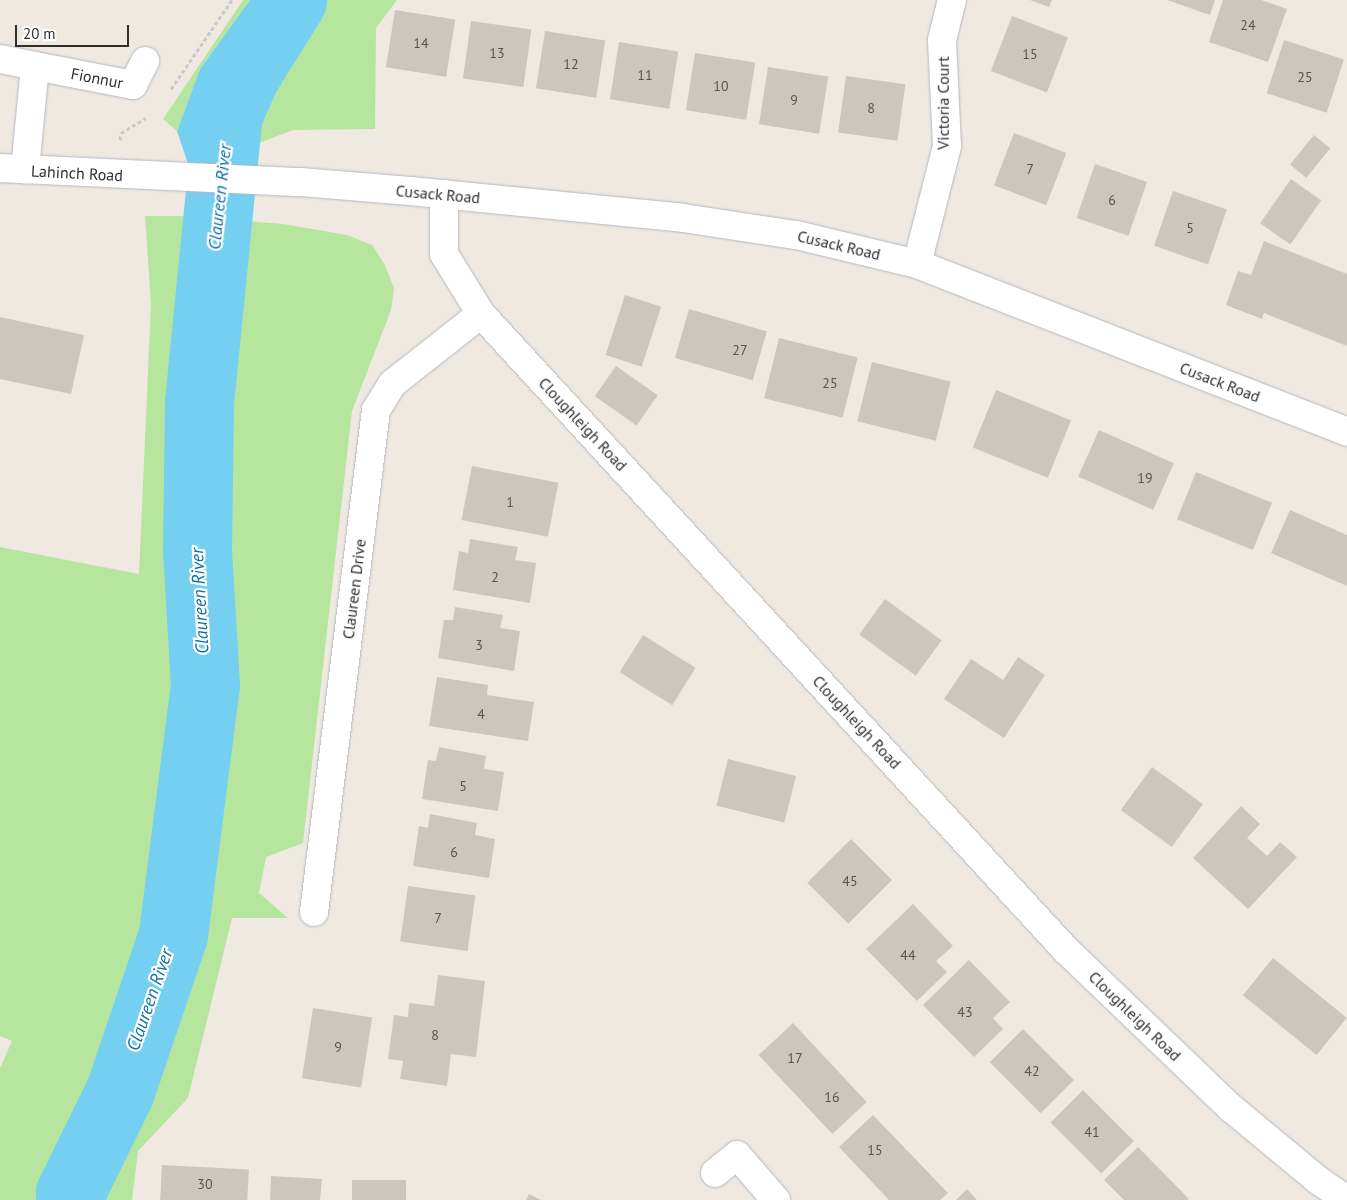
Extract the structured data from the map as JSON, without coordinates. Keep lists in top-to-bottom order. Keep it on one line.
{"streets":{"street":["Fionnur","Victoria Court","Lahinch Road","Cusack Road","Cloughleigh Road","Claureen Drive"]},"crossings":[["Victoria Court","Cusack Road"],["Lahinch Road","Cusack Road"],["Cusack Road","Cloughleigh Road"],["Cloughleigh Road","Claureen Drive"]],"water":["Claureen River"],"house_numbers":["24","14","13","15","12","11","25","10","9","8","7","6","5","27","25","19","1","2","3","4","5","6","45","7","44","43","8","9","17","42","16","41","15","30"],"scale_bar":"20 m"}
